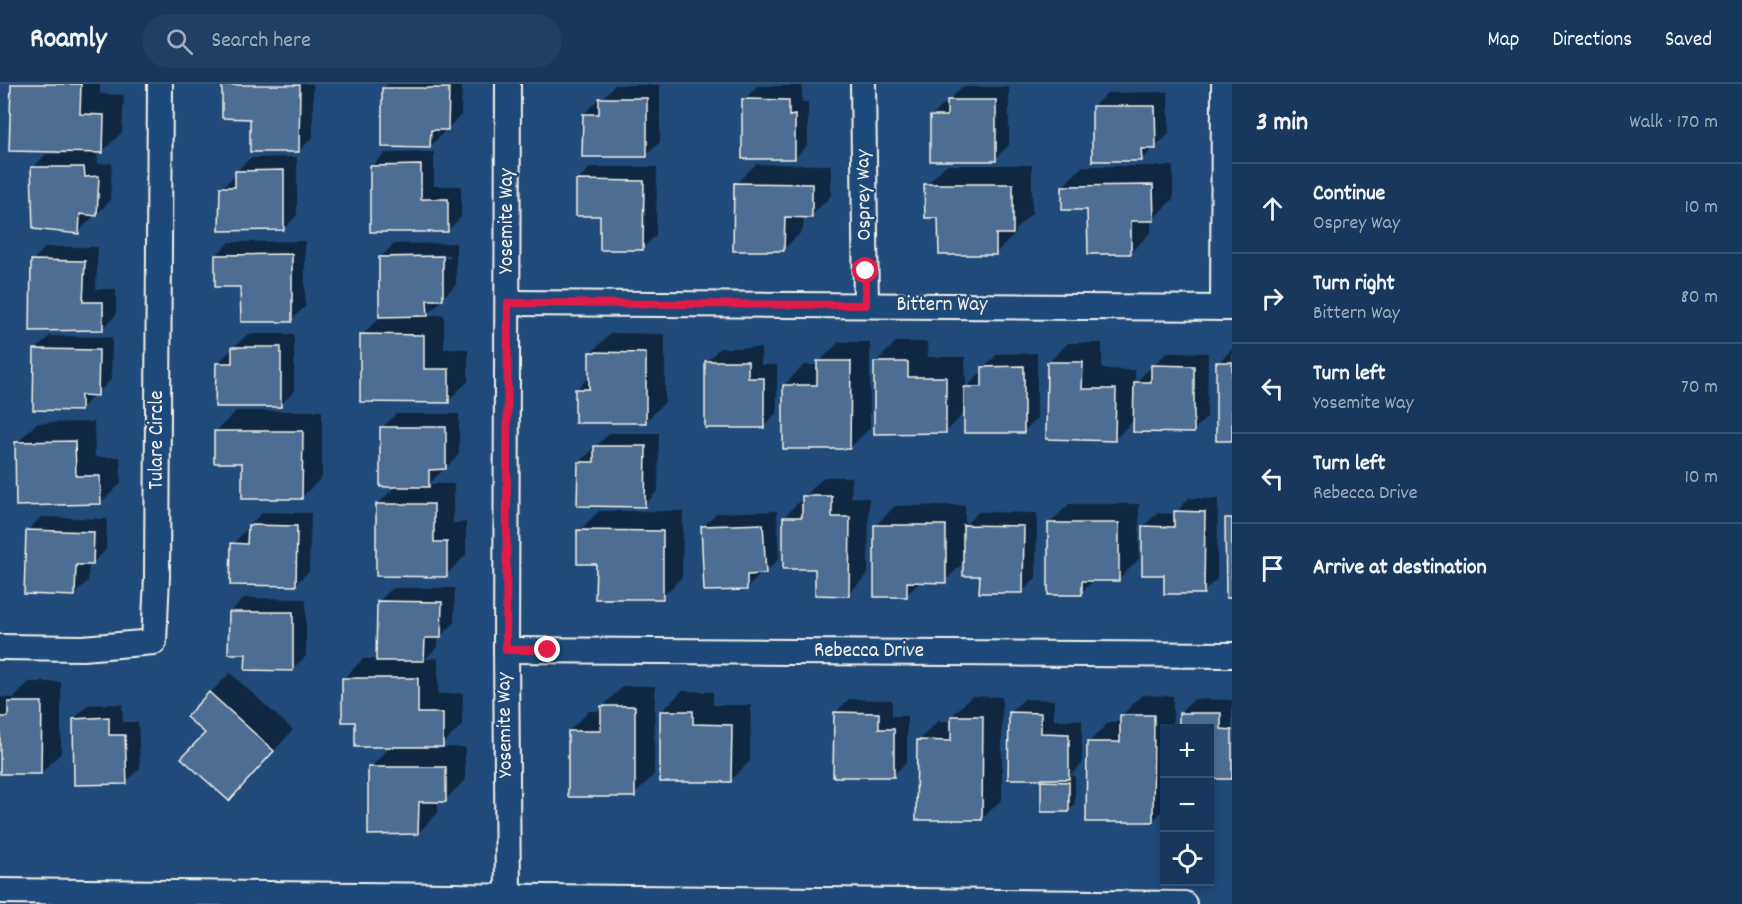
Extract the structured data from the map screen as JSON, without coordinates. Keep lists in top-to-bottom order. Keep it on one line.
{"streets":{"street":["Osprey Way","Yosemite Way","Bittern Way","Tulare Circle","Rebecca Drive"]},"crossings":[["Osprey Way","Bittern Way"],["Yosemite Way","Bittern Way"],["Yosemite Way","Rebecca Drive"]],"page":{"header":"Roamly","search":"Search here","nav":["Map","Directions","Saved"],"heading":["3 min","Walk · 170 m"],"list":[["Continue","Osprey Way","10 m"],["Turn right","Bittern Way","80 m"],["Turn left","Yosemite Way","70 m"],["Turn left","Rebecca Drive","10 m"],"Arrive at destination"],"map_buttons":["+","−"]}}
